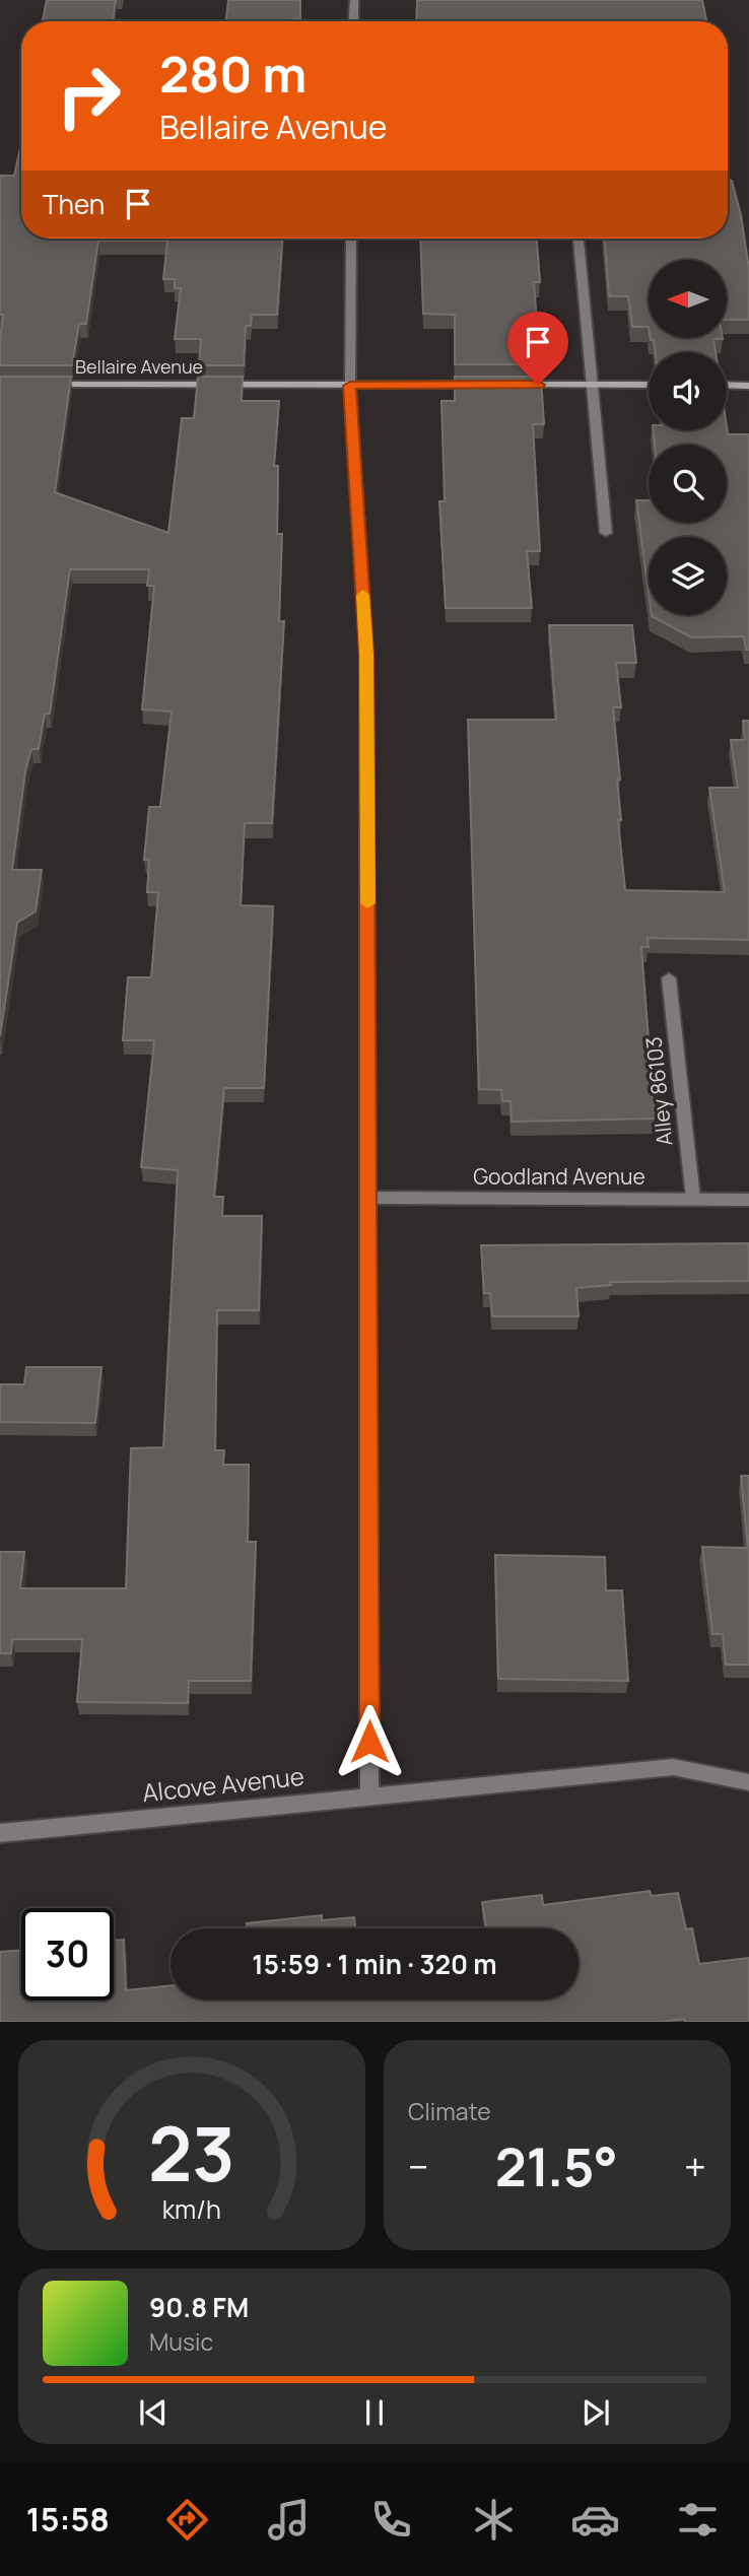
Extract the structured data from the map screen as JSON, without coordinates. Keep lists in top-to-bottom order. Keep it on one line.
{"streets":{"street":["Bellaire Avenue","Alley 86103","Goodland Avenue","Alcove Avenue"]},"crossings":[["Alley 86103","Goodland Avenue"]],"north":"left","page":{"turn":["280 m","Bellaire Avenue"],"then":"Then","limit":"30","trip":"15:59 · 1 min · 320 m","tile":"Climate","heat":["−","21.5°","+"],"song":["90.8 FM","Music"],"tabs":"15:58","gauge":["23","km/h"]}}
